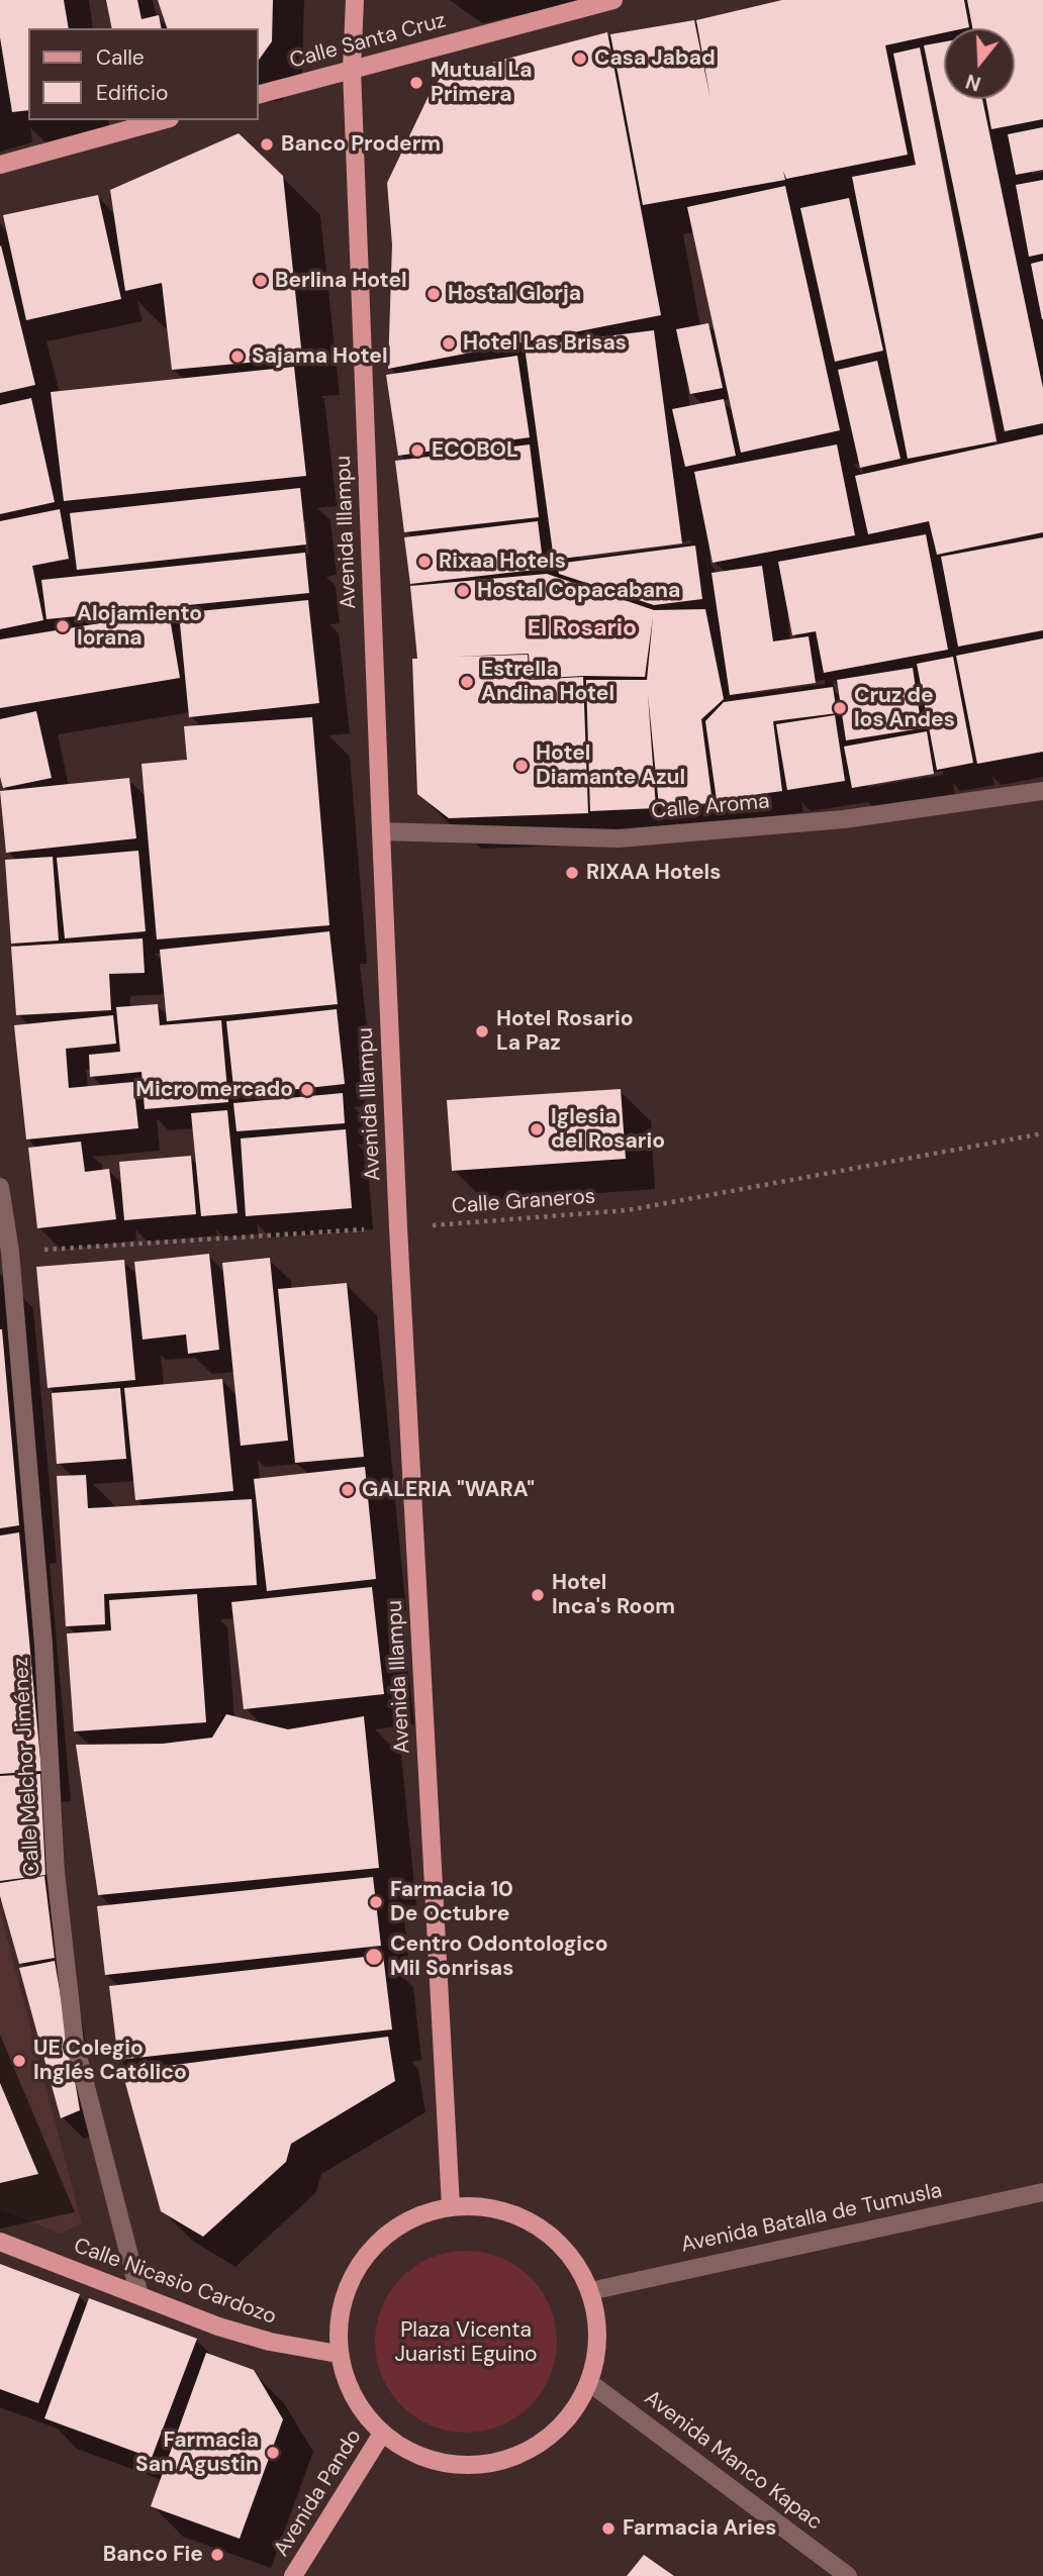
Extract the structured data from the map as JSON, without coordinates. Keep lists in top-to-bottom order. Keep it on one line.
{"streets":{"main road":["Calle Santa Cruz","Avenida Illampu","Calle Nicasio Cardozo","Avenida Pando"],"street":["Calle Aroma","Calle Melchor Jiménez","Avenida Batalla de Tumusla","Avenida Manco Kapac"],"path":["Calle Graneros"]},"crossings":[["Calle Santa Cruz","Avenida Illampu"],["Avenida Illampu","Calle Aroma"],["Avenida Illampu","Calle Graneros"],["Calle Graneros","Calle Melchor Jiménez"],["Calle Melchor Jiménez","Calle Nicasio Cardozo"]],"districts":["El Rosario"],"parks":["Plaza Vicenta Juaristi Eguino"],"places":["Casa Jabad","Mutual La Primera","Banco Proderm","Berlina Hotel","Hostal Glorja","Hotel Las Brisas","Sajama Hotel","ECOBOL","Rixaa Hotels","Hostal Copacabana","Alojamiento Iorana","Estrella Andina Hotel","Cruz de los Andes","Hotel Diamante Azul","RIXAA Hotels","Hotel Rosario La Paz","Micro mercado","Iglesia del Rosario","GALERIA \"WARA\"","Hotel Inca's Room","Farmacia 10 De Octubre","Centro Odontologico Mil Sonrisas","UE Colegio Inglés Católico","Farmacia San Agustin","Farmacia Aries","Banco Fie"],"legend":["Calle","Edificio"],"north":"bottom"}
